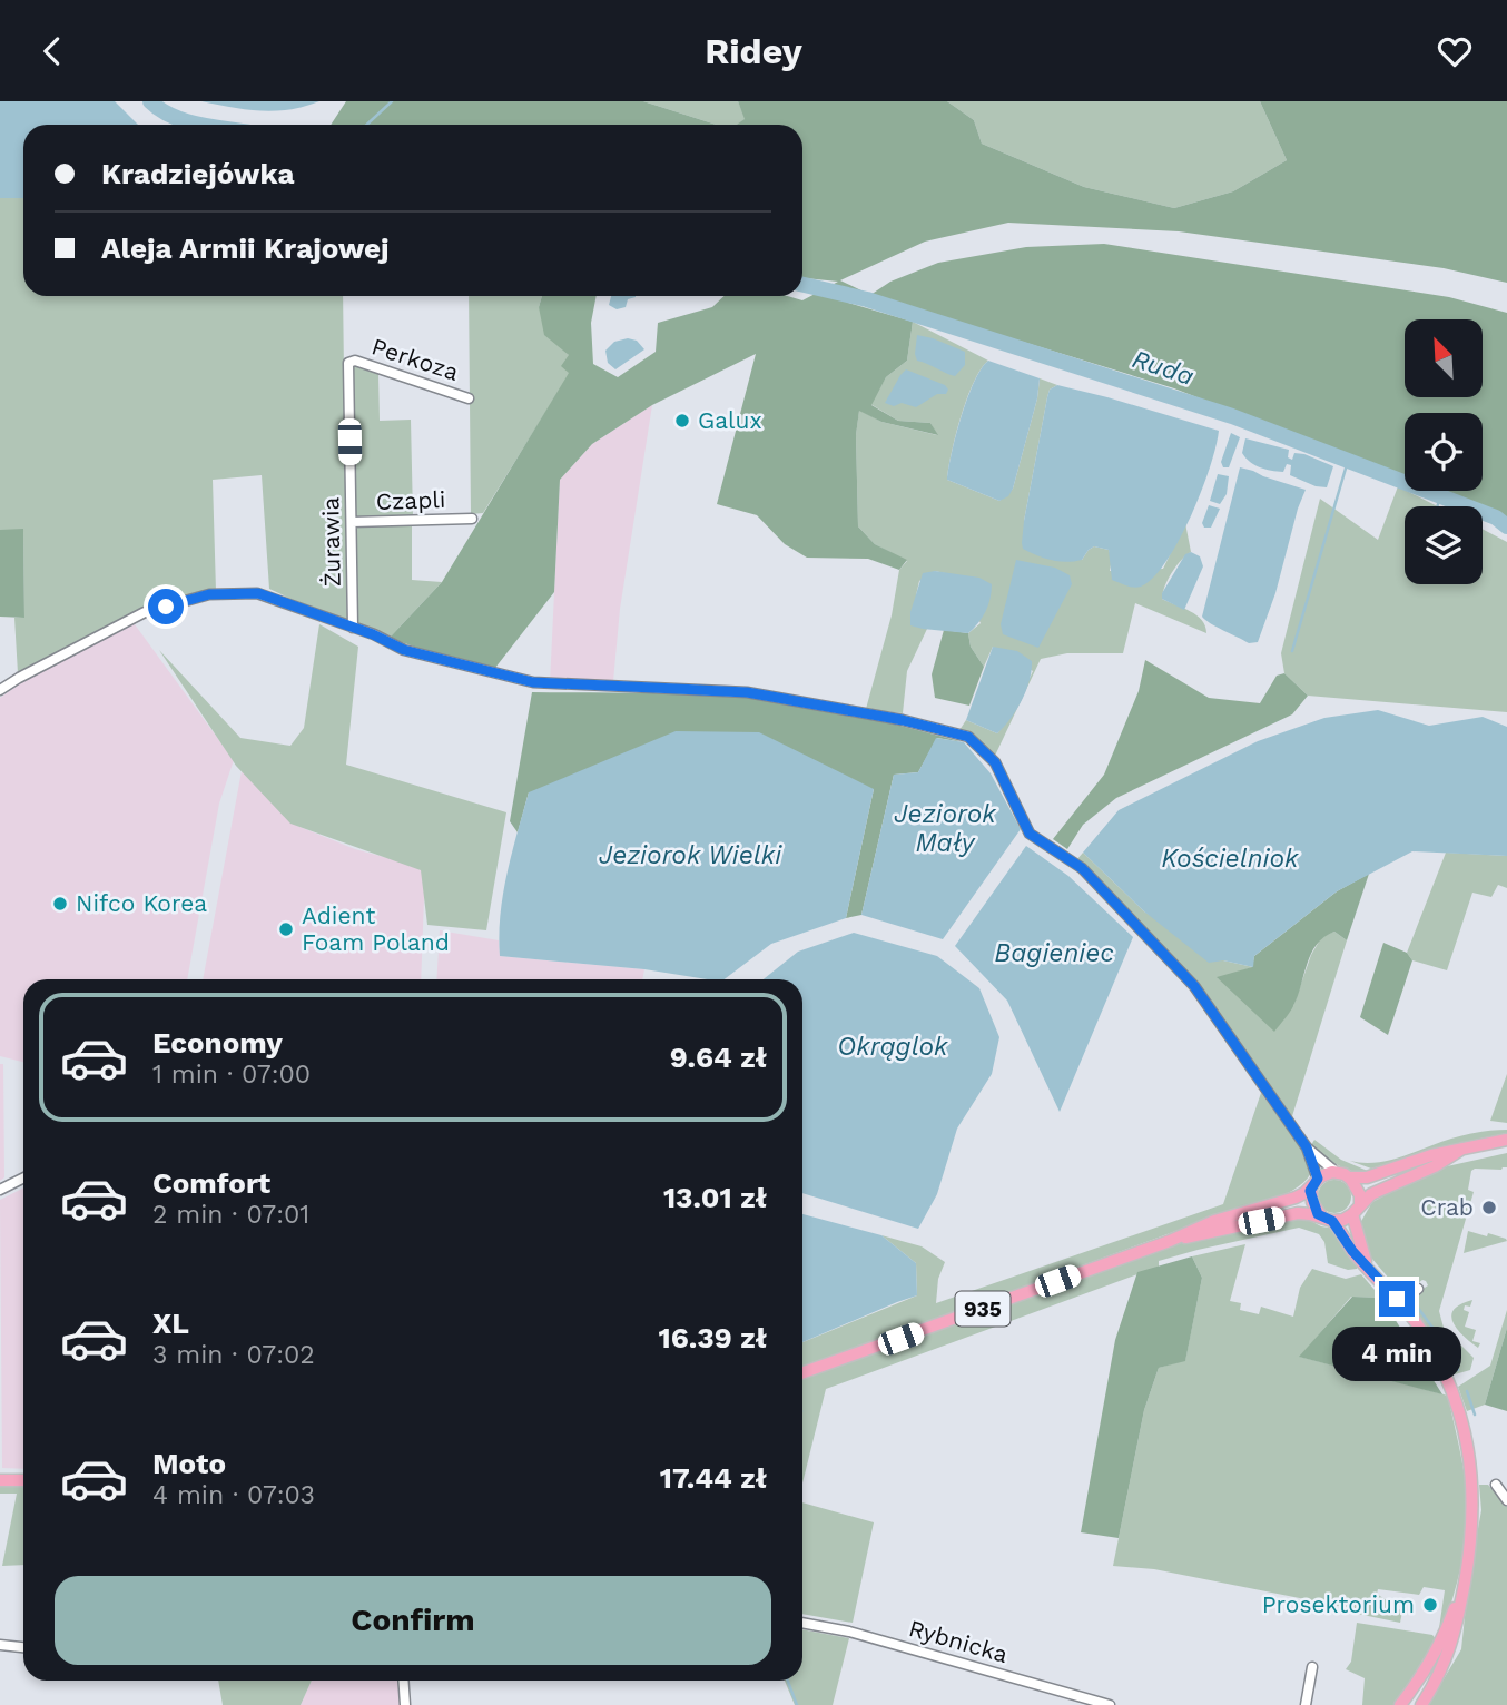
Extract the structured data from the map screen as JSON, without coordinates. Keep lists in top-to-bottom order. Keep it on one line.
{"streets":{"main road":["935"],"street":["Perkoza","Czapli","Żurawia","Rybnicka"]},"crossings":[["Perkoza","Żurawia"],["Czapli","Żurawia"]],"water":["Ruda","Jeziorok Mały","Jeziorok Wielki","Kościelniok","Bagieniec","Okrąglok"],"places":["Galux","Nifco Korea","Adient Foam Poland","Crab","Prosektorium"],"north":"top left","page":{"header":"Ridey","banner":["Kradziejówka","Aleja Armii Krajowej"],"list":[{"name":"Economy","note":"1 min · 07:00","value":"9.64 zł"},{"name":"Comfort","note":"2 min · 07:01","value":"13.01 zł"},{"name":"XL","note":"3 min · 07:02","value":"16.39 zł"},{"name":"Moto","note":"4 min · 07:03","value":"17.44 zł"}],"bubble":"4 min","buttons":"Confirm"}}
